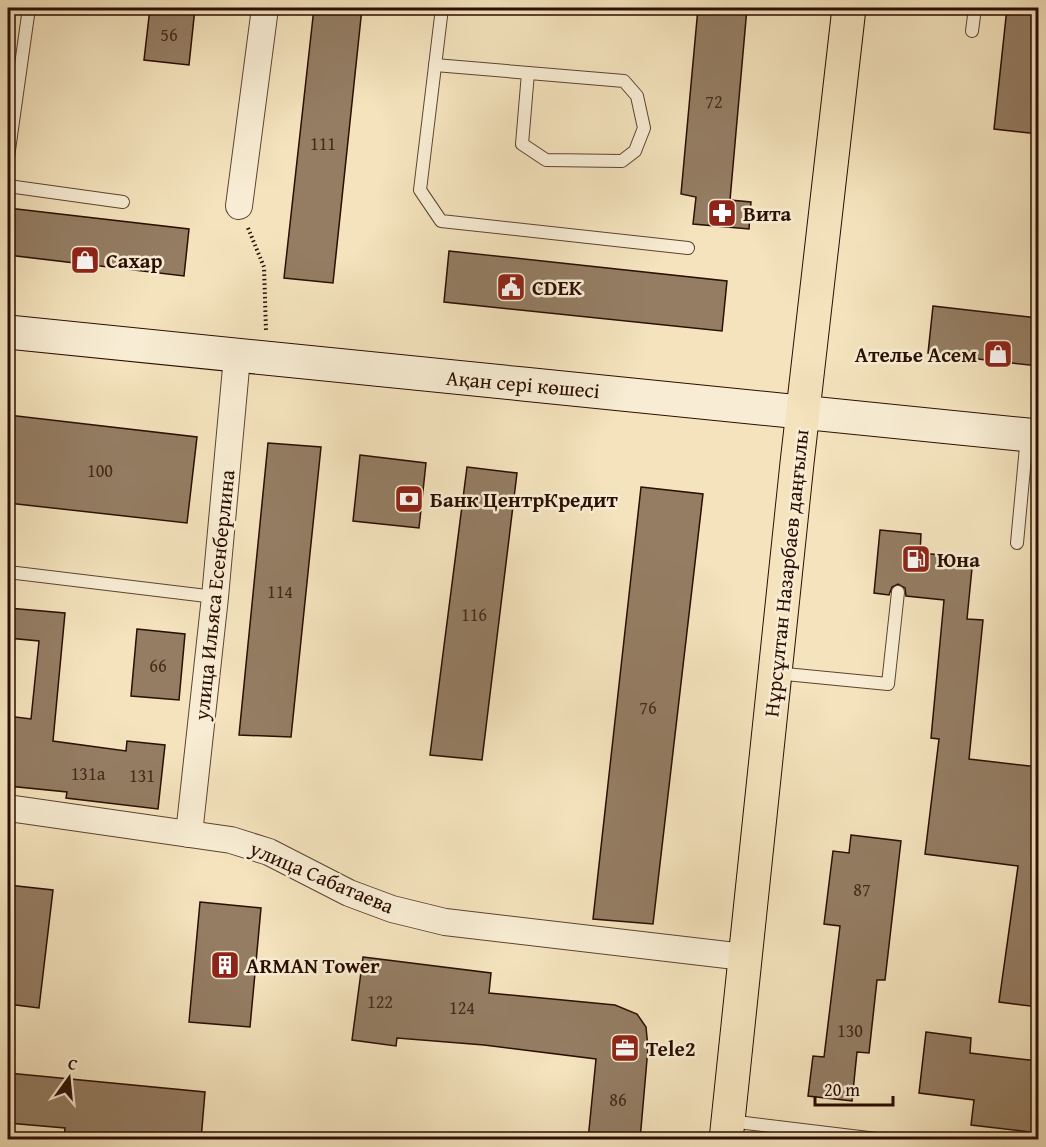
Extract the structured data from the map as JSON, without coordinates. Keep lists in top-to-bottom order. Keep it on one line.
{"streets":{"highway":["Нұрсұлтан Назарбаев даңғылы"],"street":["Ақан сері көшесі","улица Ильяса Есенберлина","улица Сабатаева"]},"crossings":[["Ақан сері көшесі","Нұрсұлтан Назарбаев даңғылы"],["Ақан сері көшесі","улица Ильяса Есенберлина"],["Нұрсұлтан Назарбаев даңғылы","улица Сабатаева"],["улица Ильяса Есенберлина","улица Сабатаева"]],"places":{"pharmacy":["Вита"],"shop":["Сахар","Ателье Асем"],"public building":["CDEK"],"bank":["Банк ЦентрКредит"],"fuel station":["Юна"],"building":["ARMAN Tower"],"office":["Tele2"]},"house_numbers":["56","72","111","100","114","116","66","76","131а","131","87","122","124","130","86"],"scale_bar":"20 m","north":"top"}
